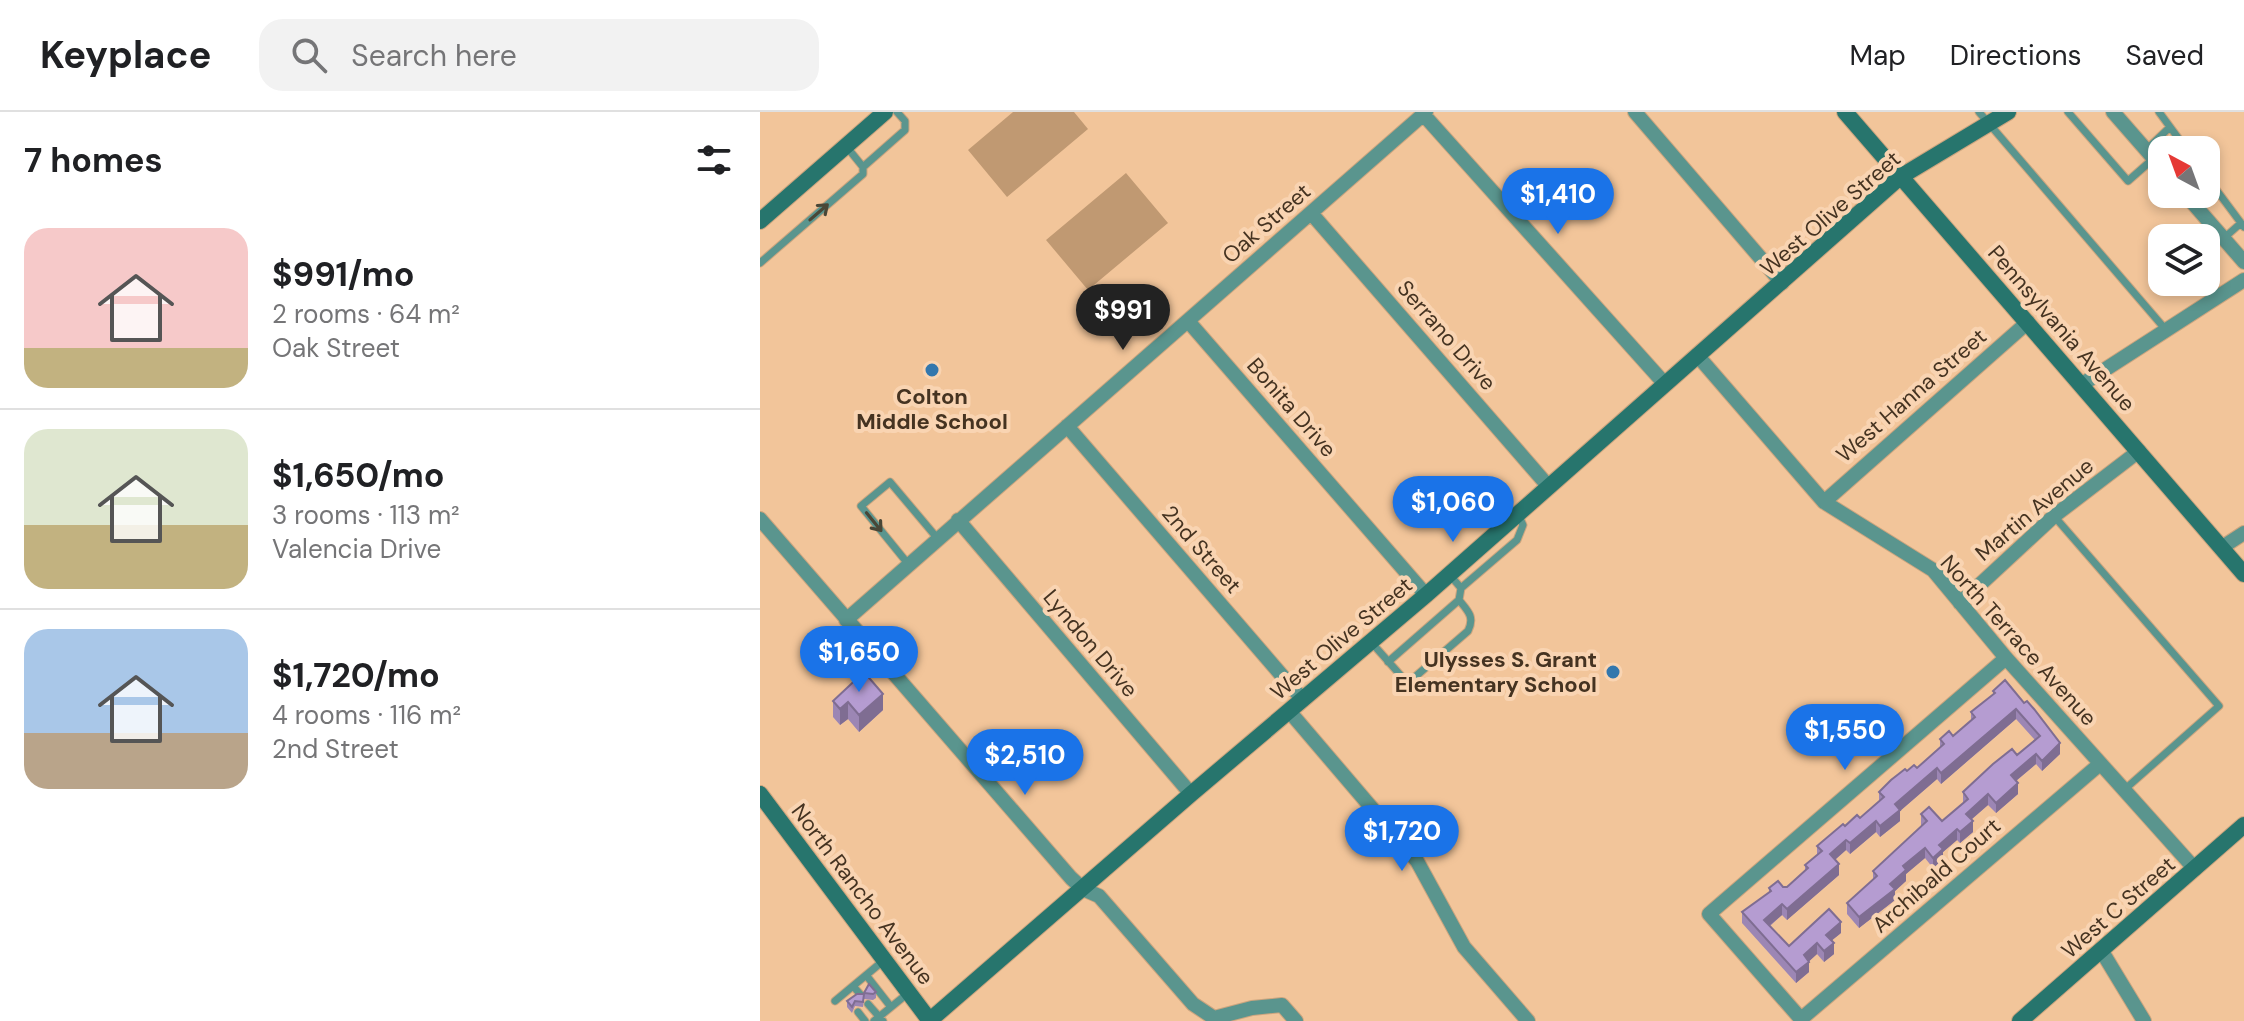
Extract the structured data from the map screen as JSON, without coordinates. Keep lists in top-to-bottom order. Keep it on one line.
{"streets":{"street":["West Olive Street","Oak Street","Pennsylvania Avenue","Serrano Drive","West Hanna Street","Bonita Drive","Martin Avenue","2nd Street","North Terrace Avenue","Lyndon Drive","Archibald Court","North Rancho Avenue","West C Street"]},"crossings":[["West Olive Street","Pennsylvania Avenue"],["West Olive Street","Serrano Drive"],["West Olive Street","Bonita Drive"],["West Olive Street","2nd Street"],["West Olive Street","North Terrace Avenue"],["West Olive Street","Lyndon Drive"],["West Olive Street","North Rancho Avenue"],["Oak Street","Serrano Drive"],["Oak Street","Bonita Drive"],["Oak Street","2nd Street"],["Oak Street","Lyndon Drive"],["Pennsylvania Avenue","West Hanna Street"],["Pennsylvania Avenue","Martin Avenue"],["West Hanna Street","North Terrace Avenue"],["Martin Avenue","North Terrace Avenue"],["North Terrace Avenue","Archibald Court"],["North Terrace Avenue","West C Street"]],"places":["Colton Middle School","Ulysses S. Grant Elementary School"],"north":"top left","page":{"header":"Keyplace","search":"Search here","nav":["Map","Directions","Saved"],"heading":"7 homes","price":["$1,410","$991","$1,060","$1,650","$1,550","$2,510","$1,720"],"list":[{"name":"$991/mo","note":"2 rooms · 64 m² · Oak Street"},{"name":"$1,650/mo","note":"3 rooms · 113 m² · Valencia Drive"},{"name":"$1,720/mo","note":"4 rooms · 116 m² · 2nd Street"}]}}
